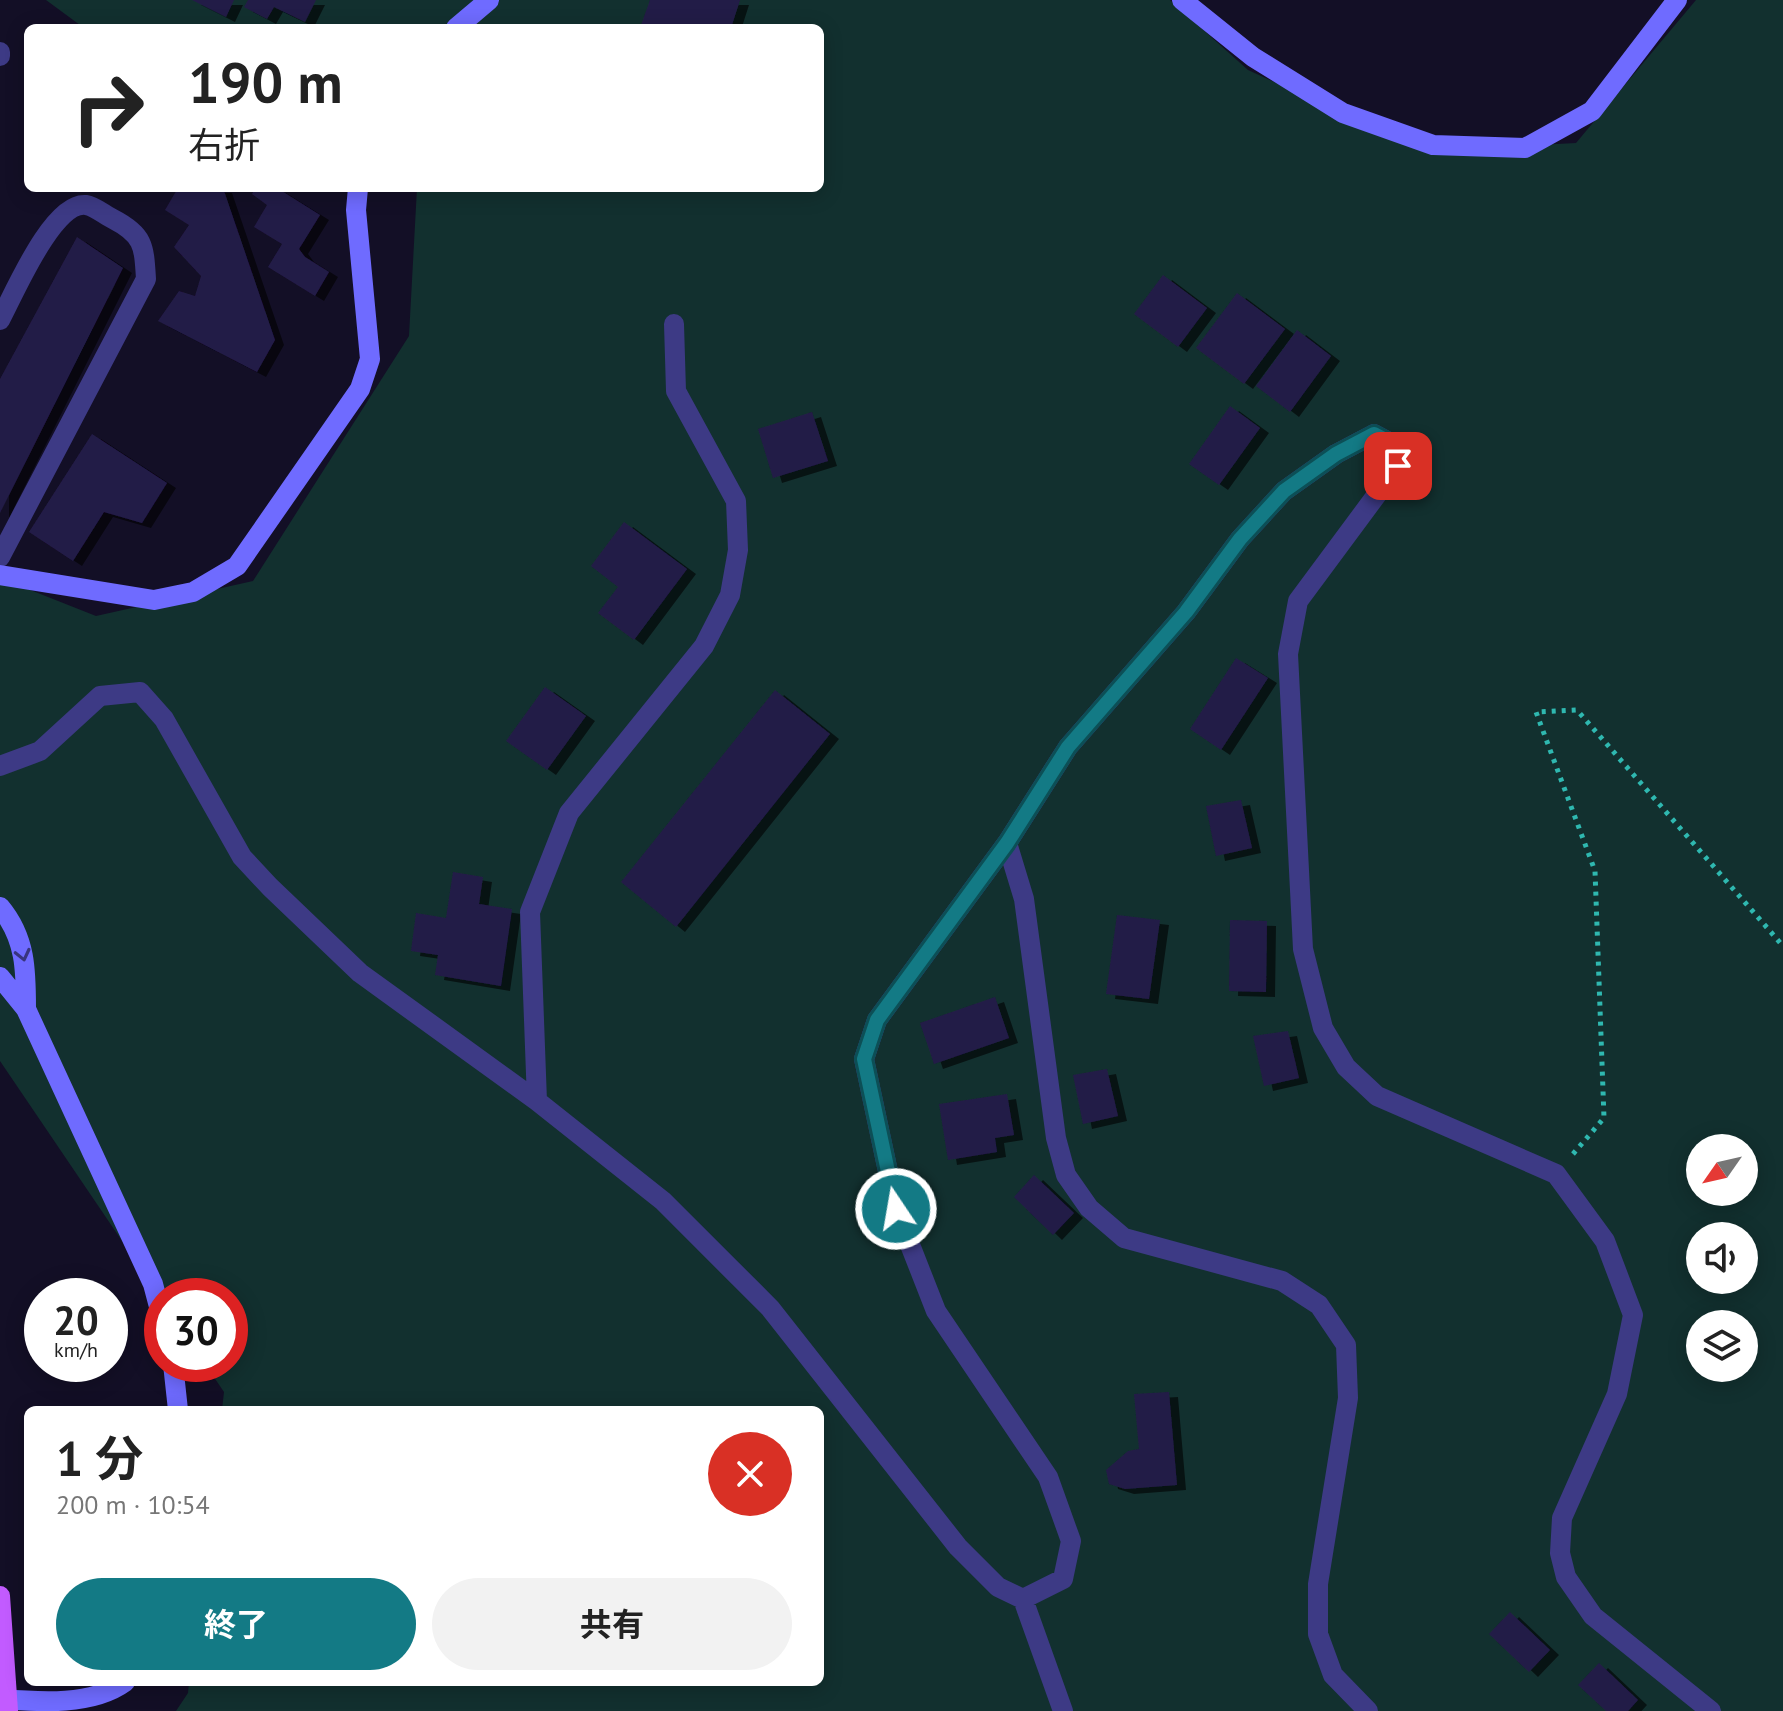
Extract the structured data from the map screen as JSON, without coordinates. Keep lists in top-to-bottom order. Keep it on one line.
{"north":"bottom left","page":{"turn":["190 m","右折"],"speed":"20 km/h","limit":"30","heading":["1 分","200 m · 10:54"],"buttons":["終了","共有"]}}
